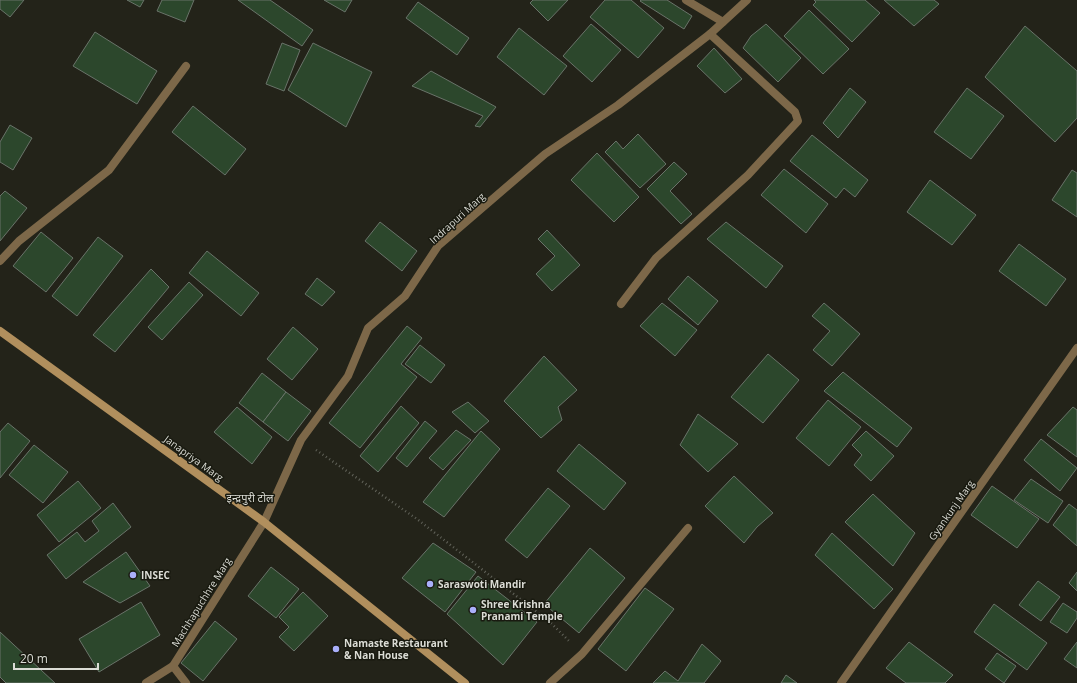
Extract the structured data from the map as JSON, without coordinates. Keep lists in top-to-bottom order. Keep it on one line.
{"streets":{"main road":["Janapriya Marg"],"street":["Indrapuri Marg","Gyankunj Marg","Machhapuchhre Marg"]},"crossings":[["Indrapuri Marg","Janapriya Marg"],["Indrapuri Marg","Machhapuchhre Marg"],["Janapriya Marg","Machhapuchhre Marg"]],"districts":["इन्द्रपुरी टोल"],"places":["INSEC","Saraswoti Mandir","Shree Krishna Pranami Temple","Namaste Restaurant & Nan House"],"scale_bar":"20 m"}
